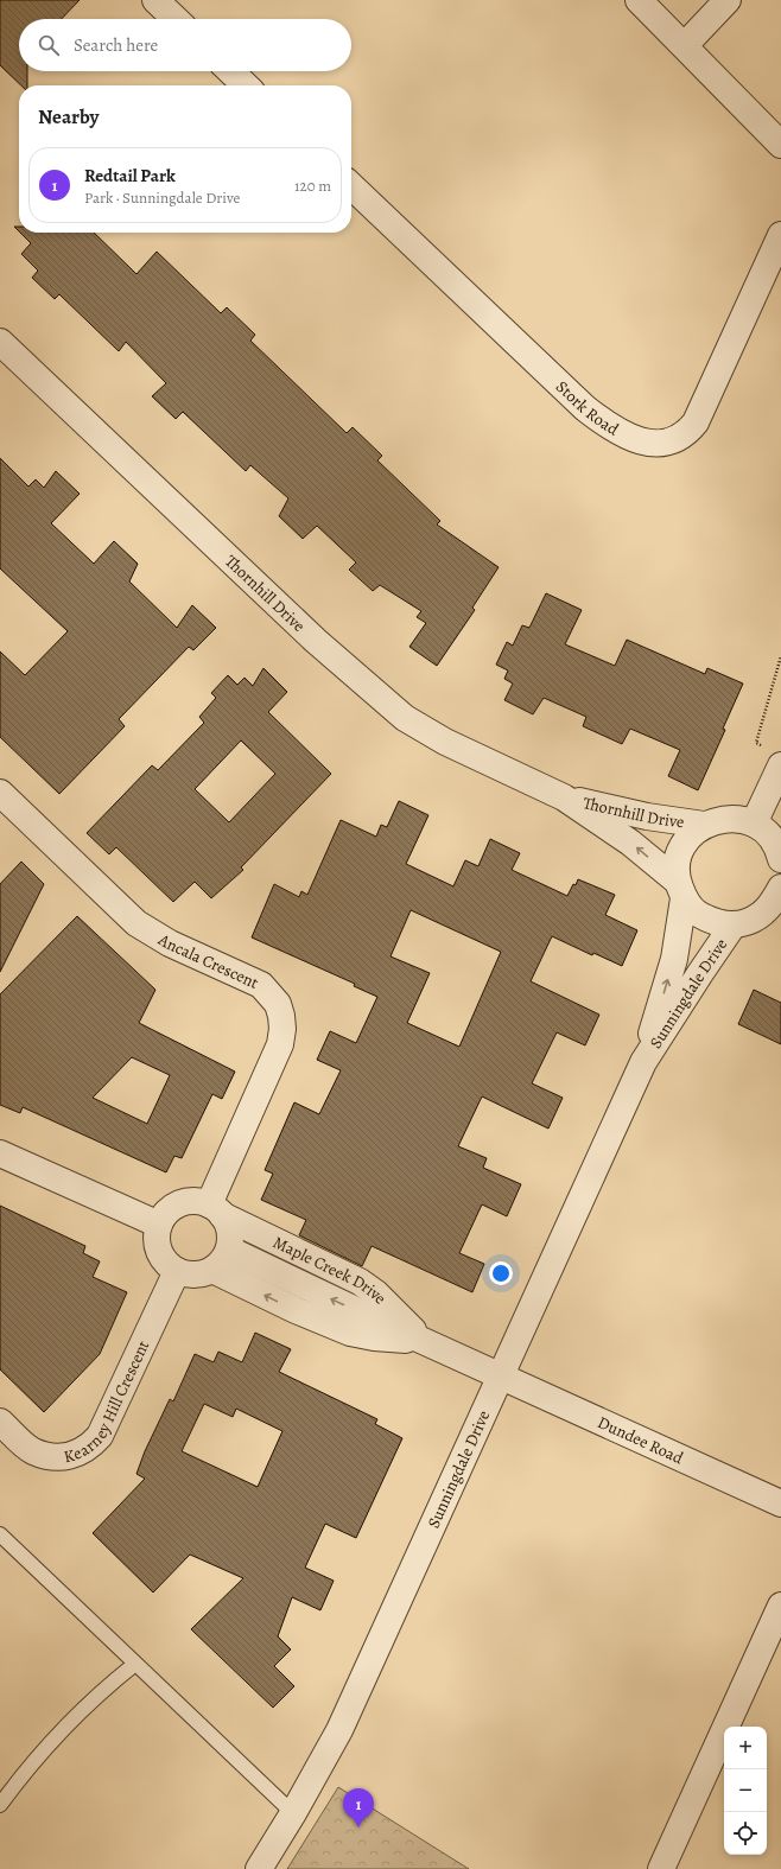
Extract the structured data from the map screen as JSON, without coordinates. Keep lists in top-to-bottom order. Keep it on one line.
{"streets":{"street":["Stork Road","Thornhill Drive","Ancala Crescent","Sunningdale Drive","Maple Creek Drive","Kearney Hill Crescent","Dundee Road"]},"crossings":[["Thornhill Drive","Sunningdale Drive"],["Ancala Crescent","Maple Creek Drive"],["Ancala Crescent","Kearney Hill Crescent"],["Sunningdale Drive","Maple Creek Drive"],["Sunningdale Drive","Dundee Road"],["Maple Creek Drive","Kearney Hill Crescent"],["Maple Creek Drive","Dundee Road"]],"page":{"search":"Search here","heading":"Nearby","list":[{"mark":"1","name":"Redtail Park","note":"Park · Sunningdale Drive","value":"120 m"}],"map_buttons":["+","−"],"pins":"1"}}
